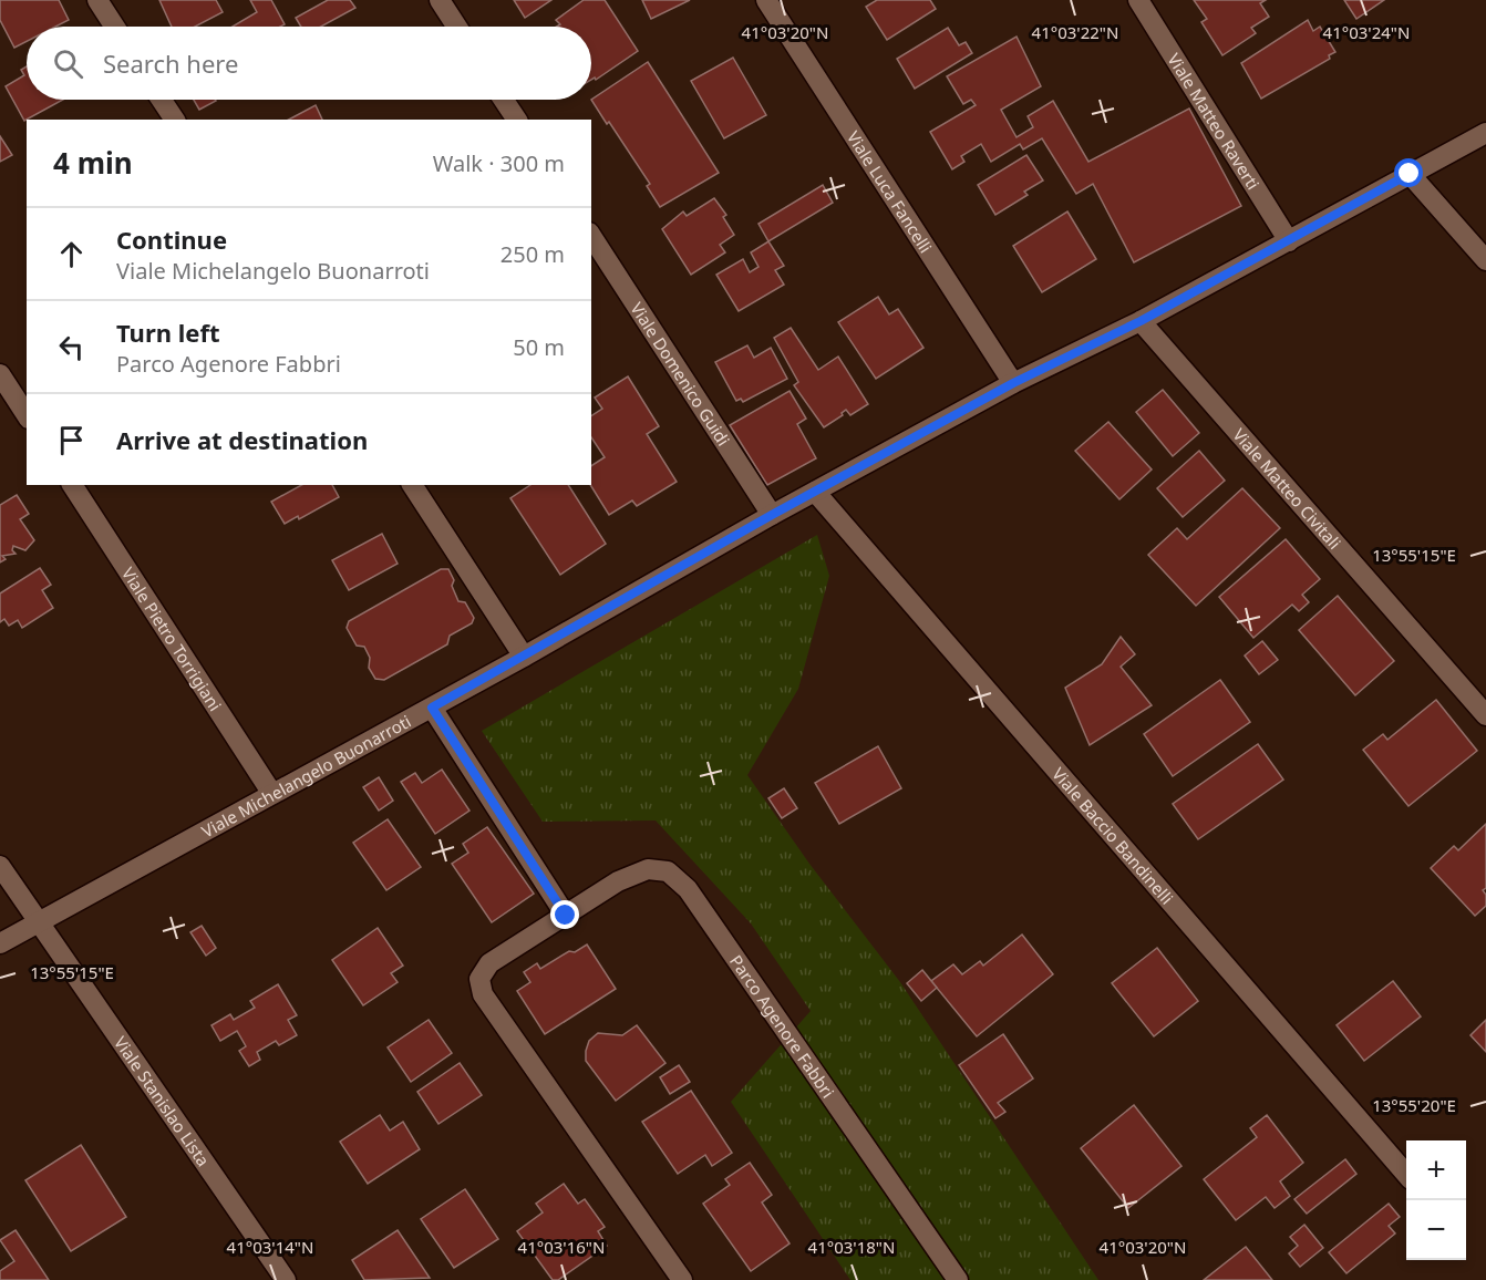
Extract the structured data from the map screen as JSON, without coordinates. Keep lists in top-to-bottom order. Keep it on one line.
{"streets":{"street":["Viale Matteo Raverti","Viale Luca Fancelli","Viale Domenico Guidi","Viale Matteo Civitali","Viale Pietro Torrigiani","Viale Michelangelo Buonarroti","Viale Baccio Bandinelli","Parco Agenore Fabbri","Viale Stanislao Lista"]},"crossings":[["Viale Matteo Raverti","Viale Michelangelo Buonarroti"],["Viale Luca Fancelli","Viale Michelangelo Buonarroti"],["Viale Domenico Guidi","Viale Michelangelo Buonarroti"],["Viale Matteo Civitali","Viale Michelangelo Buonarroti"],["Viale Pietro Torrigiani","Viale Michelangelo Buonarroti"],["Viale Michelangelo Buonarroti","Viale Baccio Bandinelli"],["Viale Michelangelo Buonarroti","Viale Stanislao Lista"]],"page":{"search":"Search here","heading":["4 min","Walk · 300 m"],"list":[["Continue","Viale Michelangelo Buonarroti","250 m"],["Turn left","Parco Agenore Fabbri","50 m"],"Arrive at destination"],"map_buttons":["+","−"]},"coordinates":["41°03'20\"N","41°03'22\"N","41°03'24\"N","13°55'15\"E","13°55'20\"E","41°03'14\"N","41°03'16\"N","41°03'18\"N"]}
